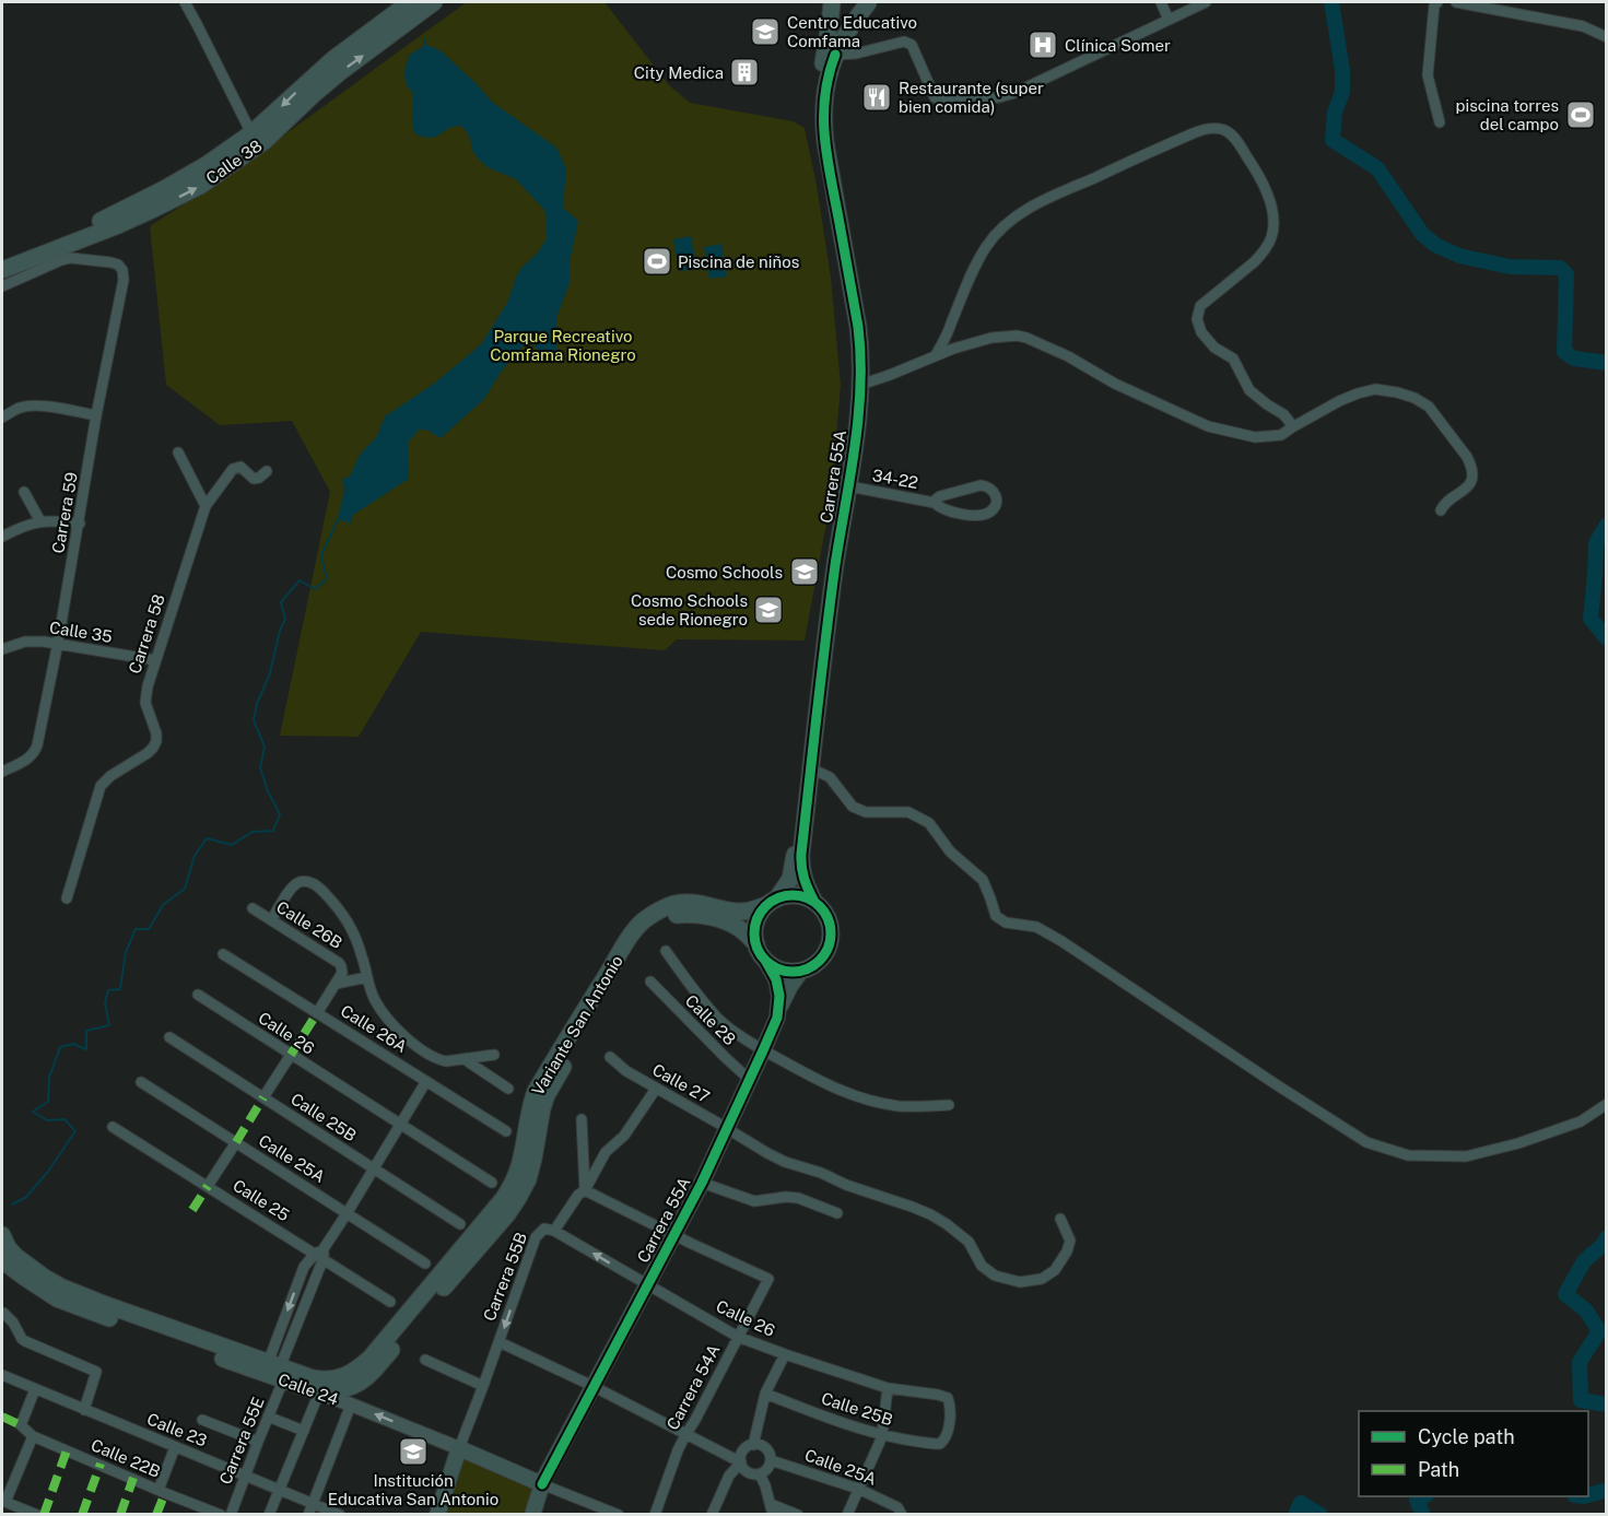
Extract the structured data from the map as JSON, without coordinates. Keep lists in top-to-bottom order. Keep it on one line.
{"streets":{"main road":["Calle 38","Carrera 55A","Variante San Antonio","Carrera 55B","Calle 24"],"street":["34-22","Carrera 59","Calle 35","Carrera 58","Calle 26B","Calle 28","Calle 26A","Calle 26","Calle 27","Calle 25B","Calle 25A","Calle 25","Carrera 54A","Calle 23","Carrera 55E","Calle 22B"]},"crossings":[["Carrera 55A","34-22"],["Carrera 55A","Calle 28"],["Carrera 55A","Variante San Antonio"],["Carrera 55A","Calle 26"],["Carrera 55A","Calle 27"],["Carrera 55A","Carrera 54A"],["Carrera 55A","Calle 24"],["Carrera 59","Calle 35"],["Calle 35","Carrera 58"],["Variante San Antonio","Calle 24"],["Calle 26A","Carrera 55E"],["Calle 26","Calle 25B"],["Calle 26","Carrera 55B"],["Calle 26","Carrera 54A"],["Calle 26","Carrera 55E"],["Calle 27","Carrera 55B"],["Calle 25B","Carrera 55E"],["Calle 25A","Carrera 55E"],["Calle 25","Carrera 55E"],["Carrera 55B","Calle 24"],["Calle 24","Carrera 55E"],["Calle 23","Carrera 55E"],["Calle 23","Calle 22B"]],"parks":["Parque Recreativo Comfama Rionegro"],"places":{"school or university":["Centro Educativo Comfama","Cosmo Schools","Cosmo Schools sede Rionegro","Institución Educativa San Antonio"],"hospital":["Clínica Somer"],"building":["City Medica"],"restaurant":["Restaurante (super bien comida)"],"sports":["piscina torres del campo","Piscina de niños"]},"legend":["Cycle path","Path"]}
